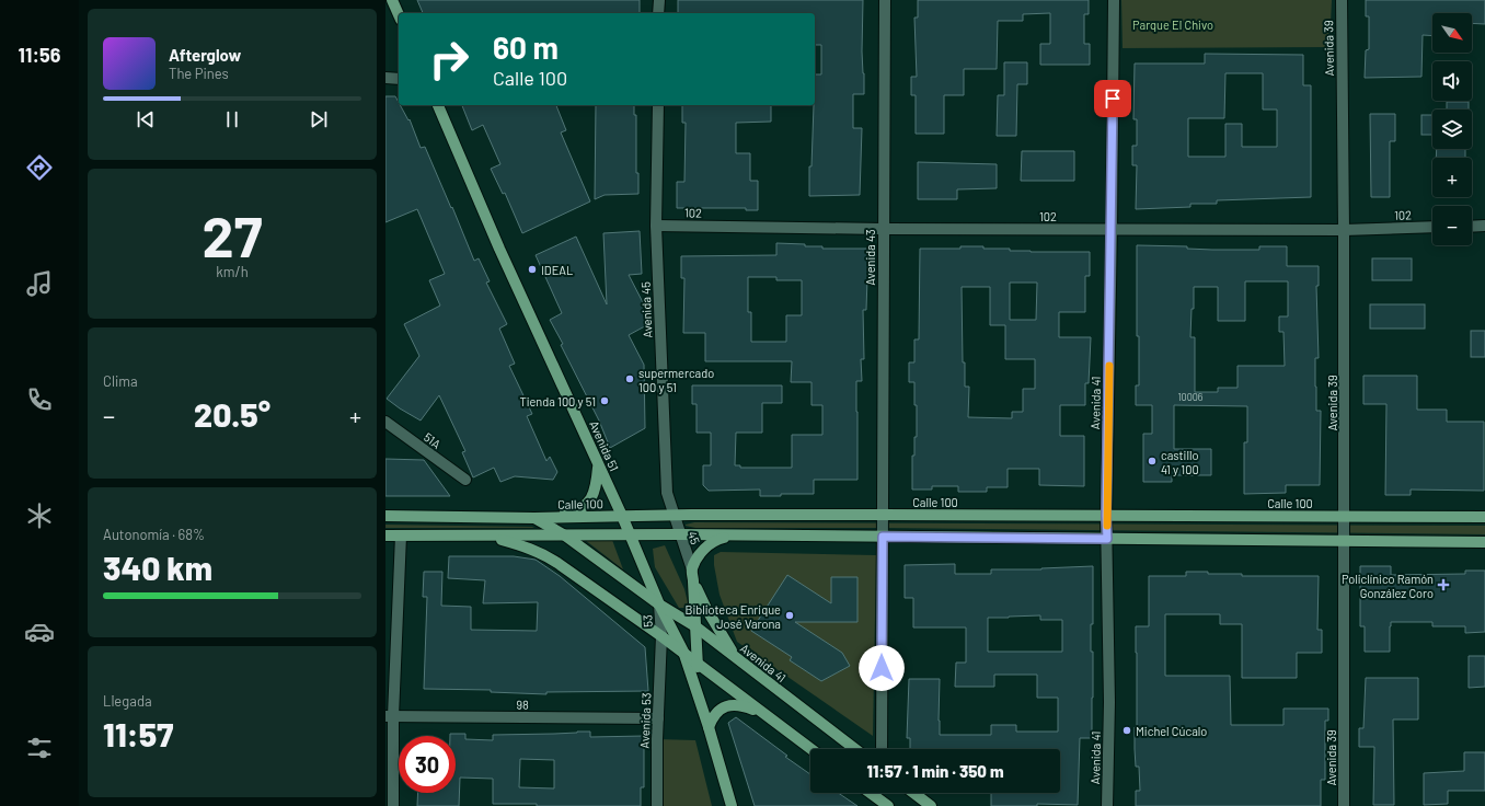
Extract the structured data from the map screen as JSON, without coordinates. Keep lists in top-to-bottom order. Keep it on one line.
{"streets":{"main road":["Avenida 41","Avenida 51","Calle 100"],"street":["Avenida 39","102","Avenida 43","Avenida 45","51A","45","53","98","Avenida 53"]},"crossings":[["Avenida 39","102"],["Avenida 39","Calle 100"],["102","Avenida 43"],["102","Avenida 45"],["102","Avenida 41"],["Avenida 43","Calle 100"],["Avenida 45","Calle 100"],["Avenida 45","45"],["Avenida 41","Avenida 51"],["Avenida 41","Calle 100"],["Avenida 41","53"],["Avenida 51","Calle 100"],["Avenida 51","53"],["Calle 100","45"],["53","Avenida 53"],["98","Avenida 53"]],"parks":["Parque El Chivo"],"places":{"other":["IDEAL","supermercado 100 y 51","Tienda 100 y 51","castillo 41 y 100","Biblioteca Enrique José Varona","Michel Cúcalo"],"health":["Policlínico Ramón González Coro"]},"house_numbers":["10006"],"north":"bottom right","page":{"tabs":"11:56","map_buttons":["+","−"],"turn":["60 m","Calle 100"],"song":["Afterglow","The Pines"],"tile":[["27","km/h"],"Clima",["Autonomía · 68%","340 km"],["Llegada","11:57"]],"heat":["−","20.5°","+"],"limit":"30","trip":"11:57 · 1 min · 350 m"}}
